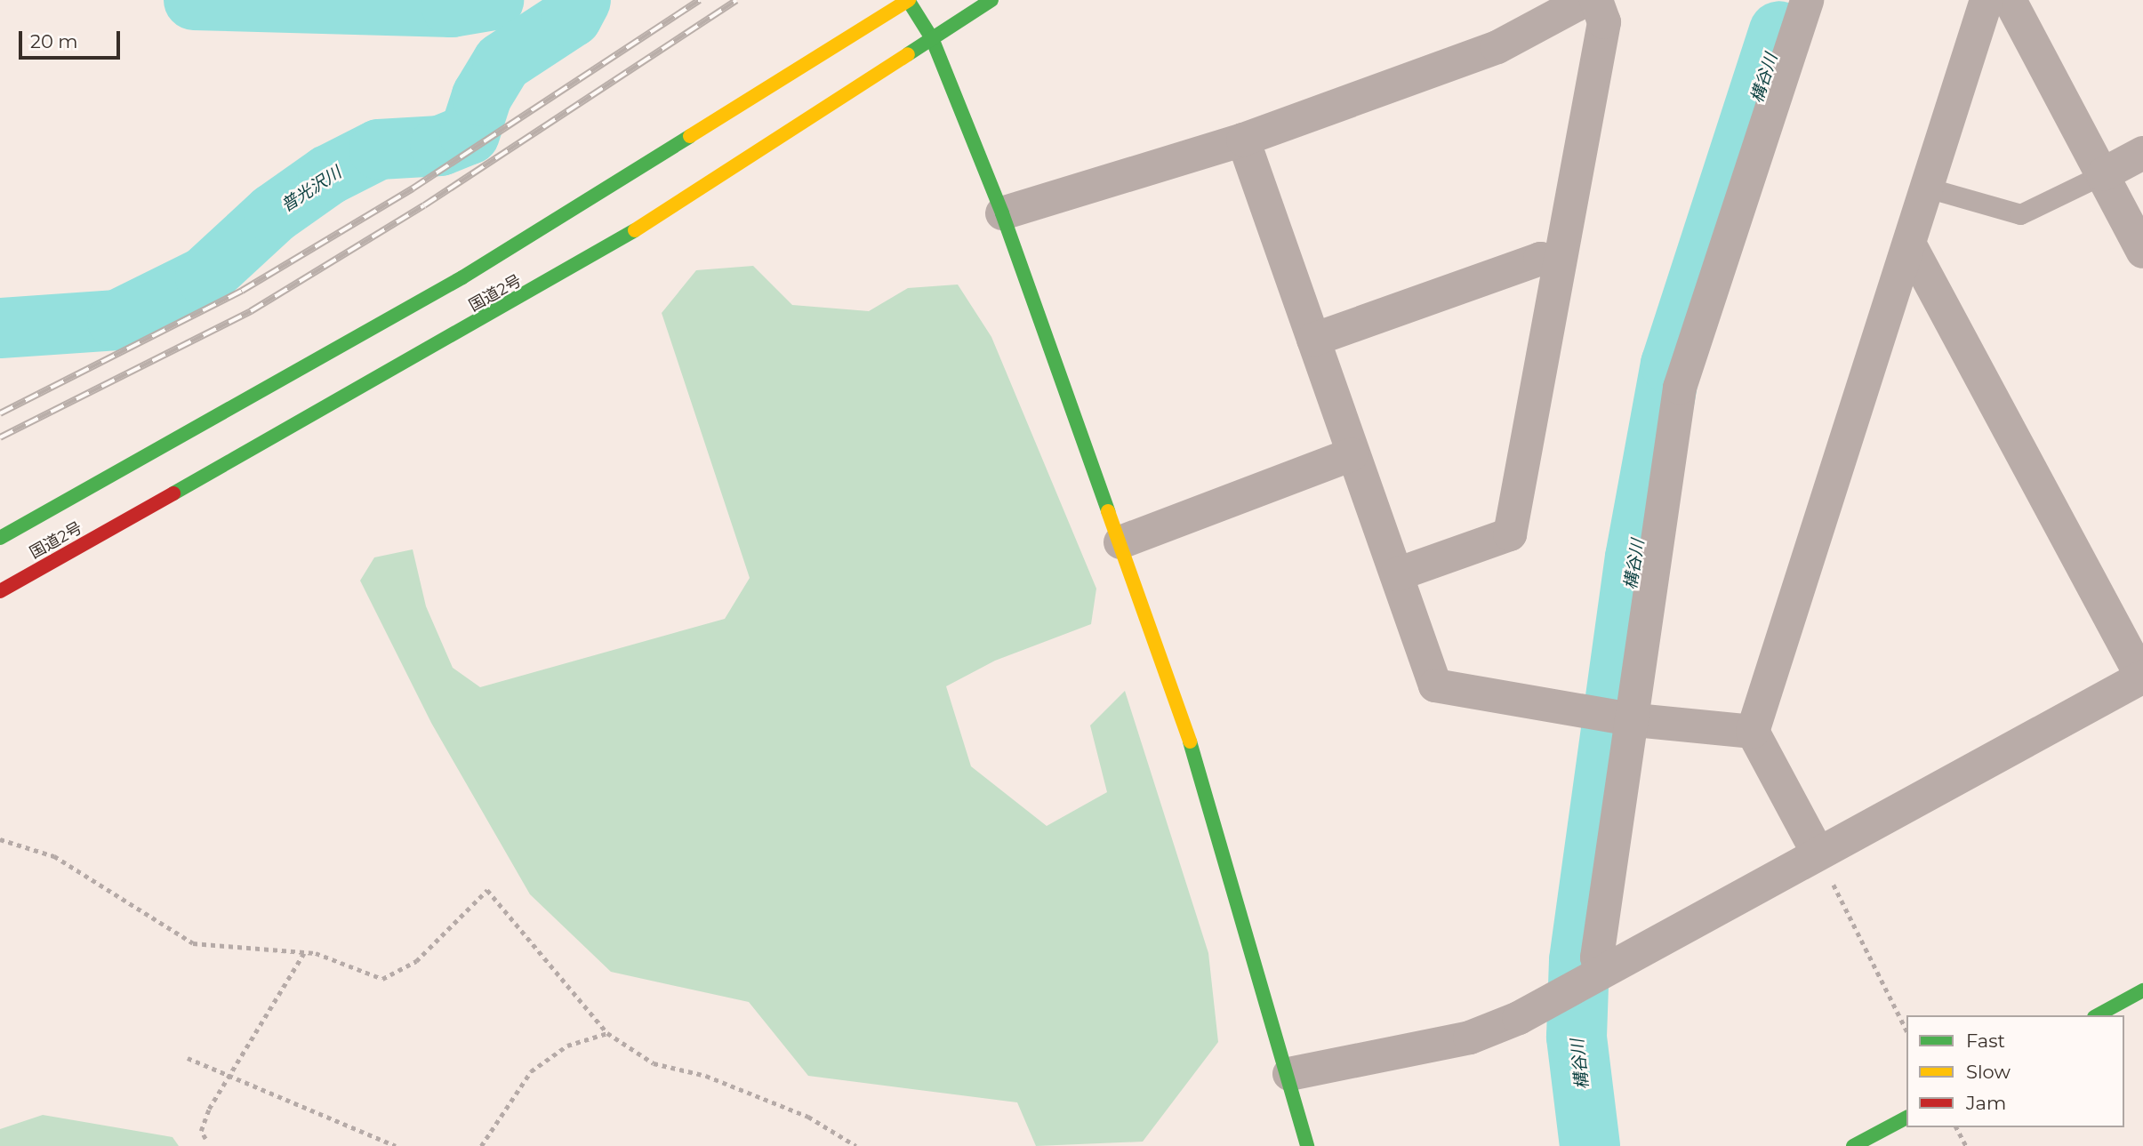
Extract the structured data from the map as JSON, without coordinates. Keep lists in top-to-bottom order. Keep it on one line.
{"streets":{"main road":["国道2号"]},"water":["構谷川","普光沢川"],"legend":["Fast","Slow","Jam"],"scale_bar":"20 m"}
